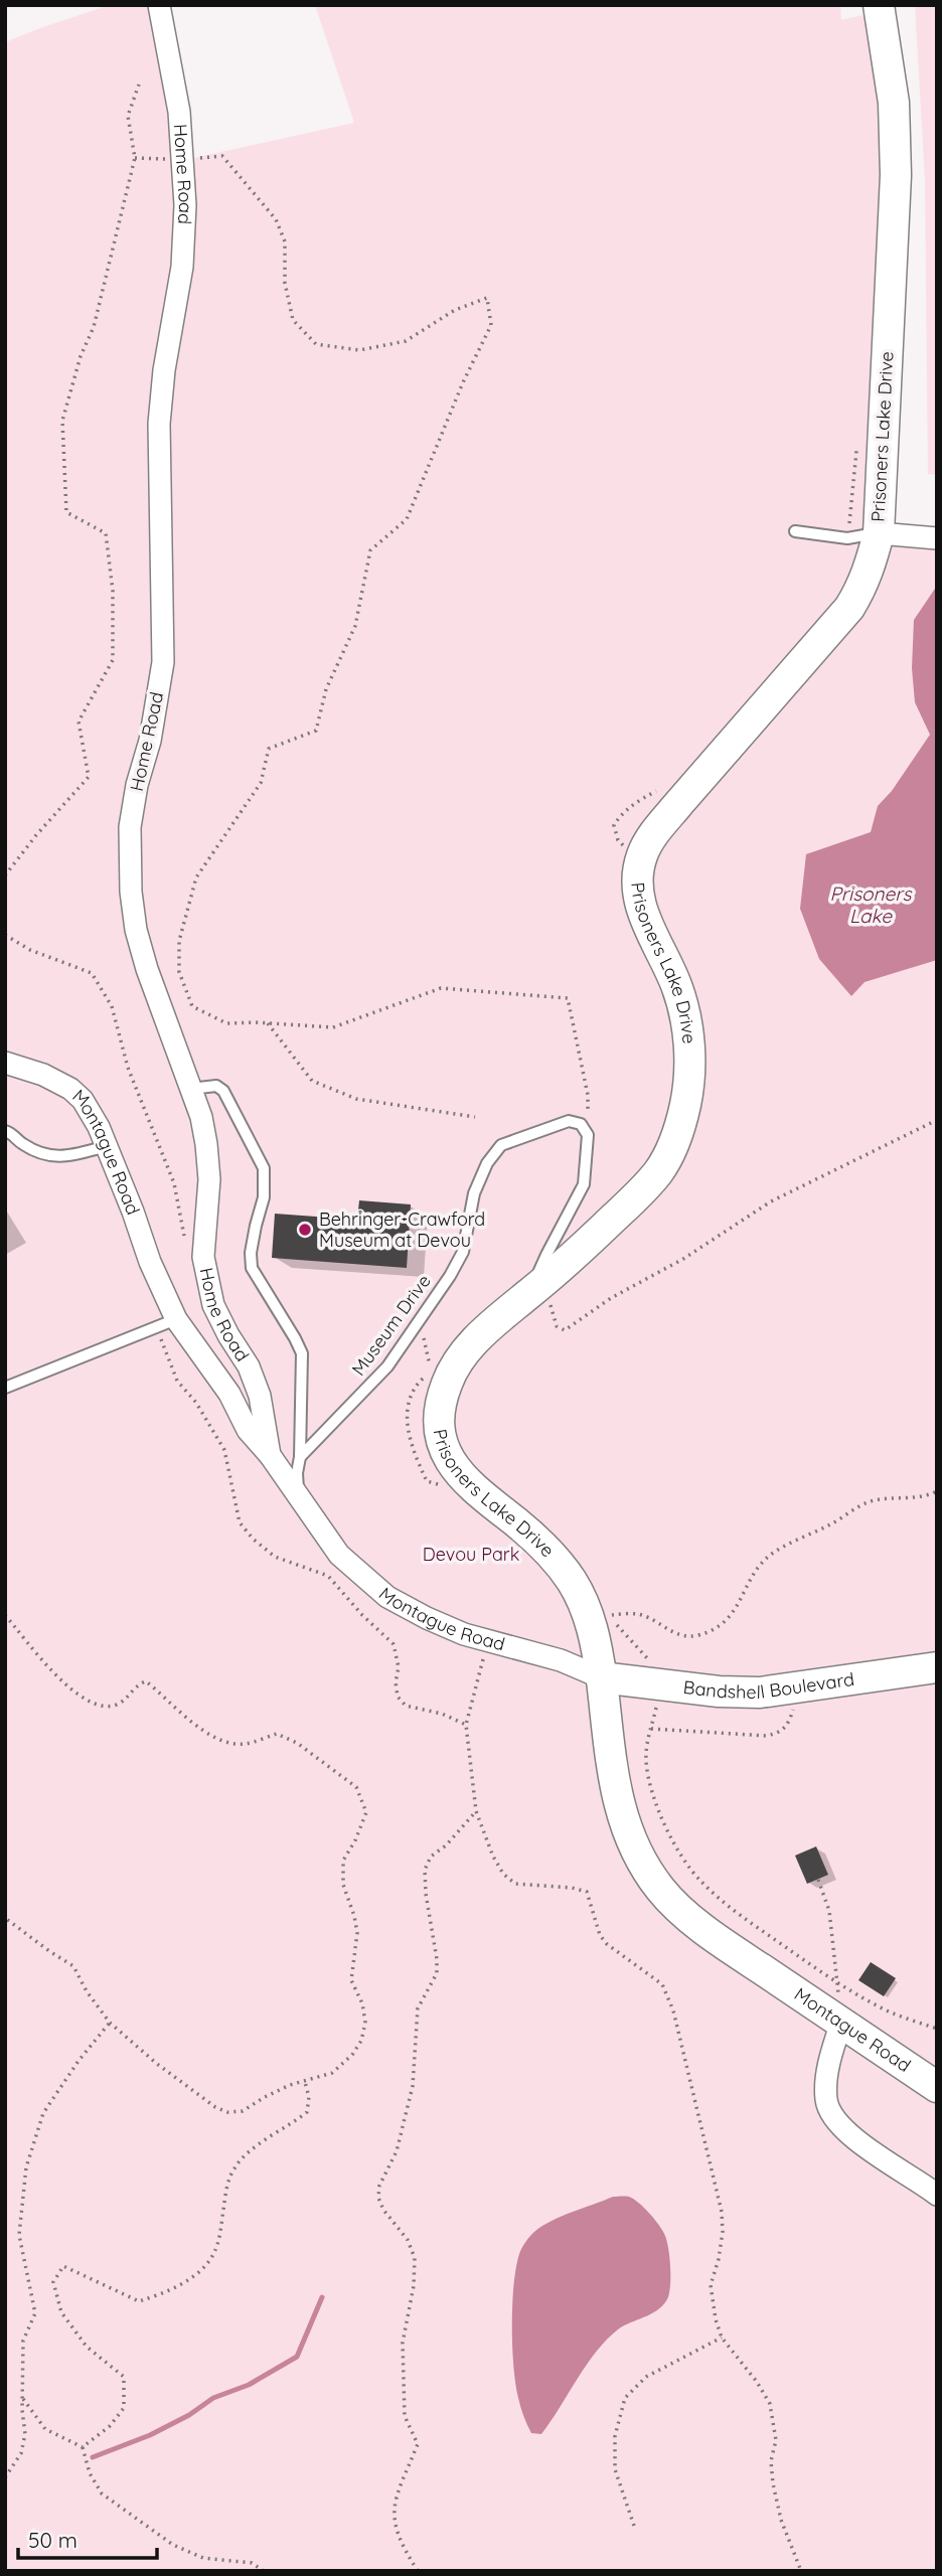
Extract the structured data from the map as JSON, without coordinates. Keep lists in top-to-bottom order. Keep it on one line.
{"streets":{"street":["Home Road","Prisoners Lake Drive","Montague Road","Bandshell Boulevard"],"lane":["Museum Drive"]},"crossings":[["Home Road","Montague Road"],["Prisoners Lake Drive","Montague Road"],["Prisoners Lake Drive","Bandshell Boulevard"],["Montague Road","Bandshell Boulevard"]],"water":["Prisoners Lake"],"parks":["Devou Park"],"places":["Behringer-Crawford Museum at Devou"],"scale_bar":"50 m"}
